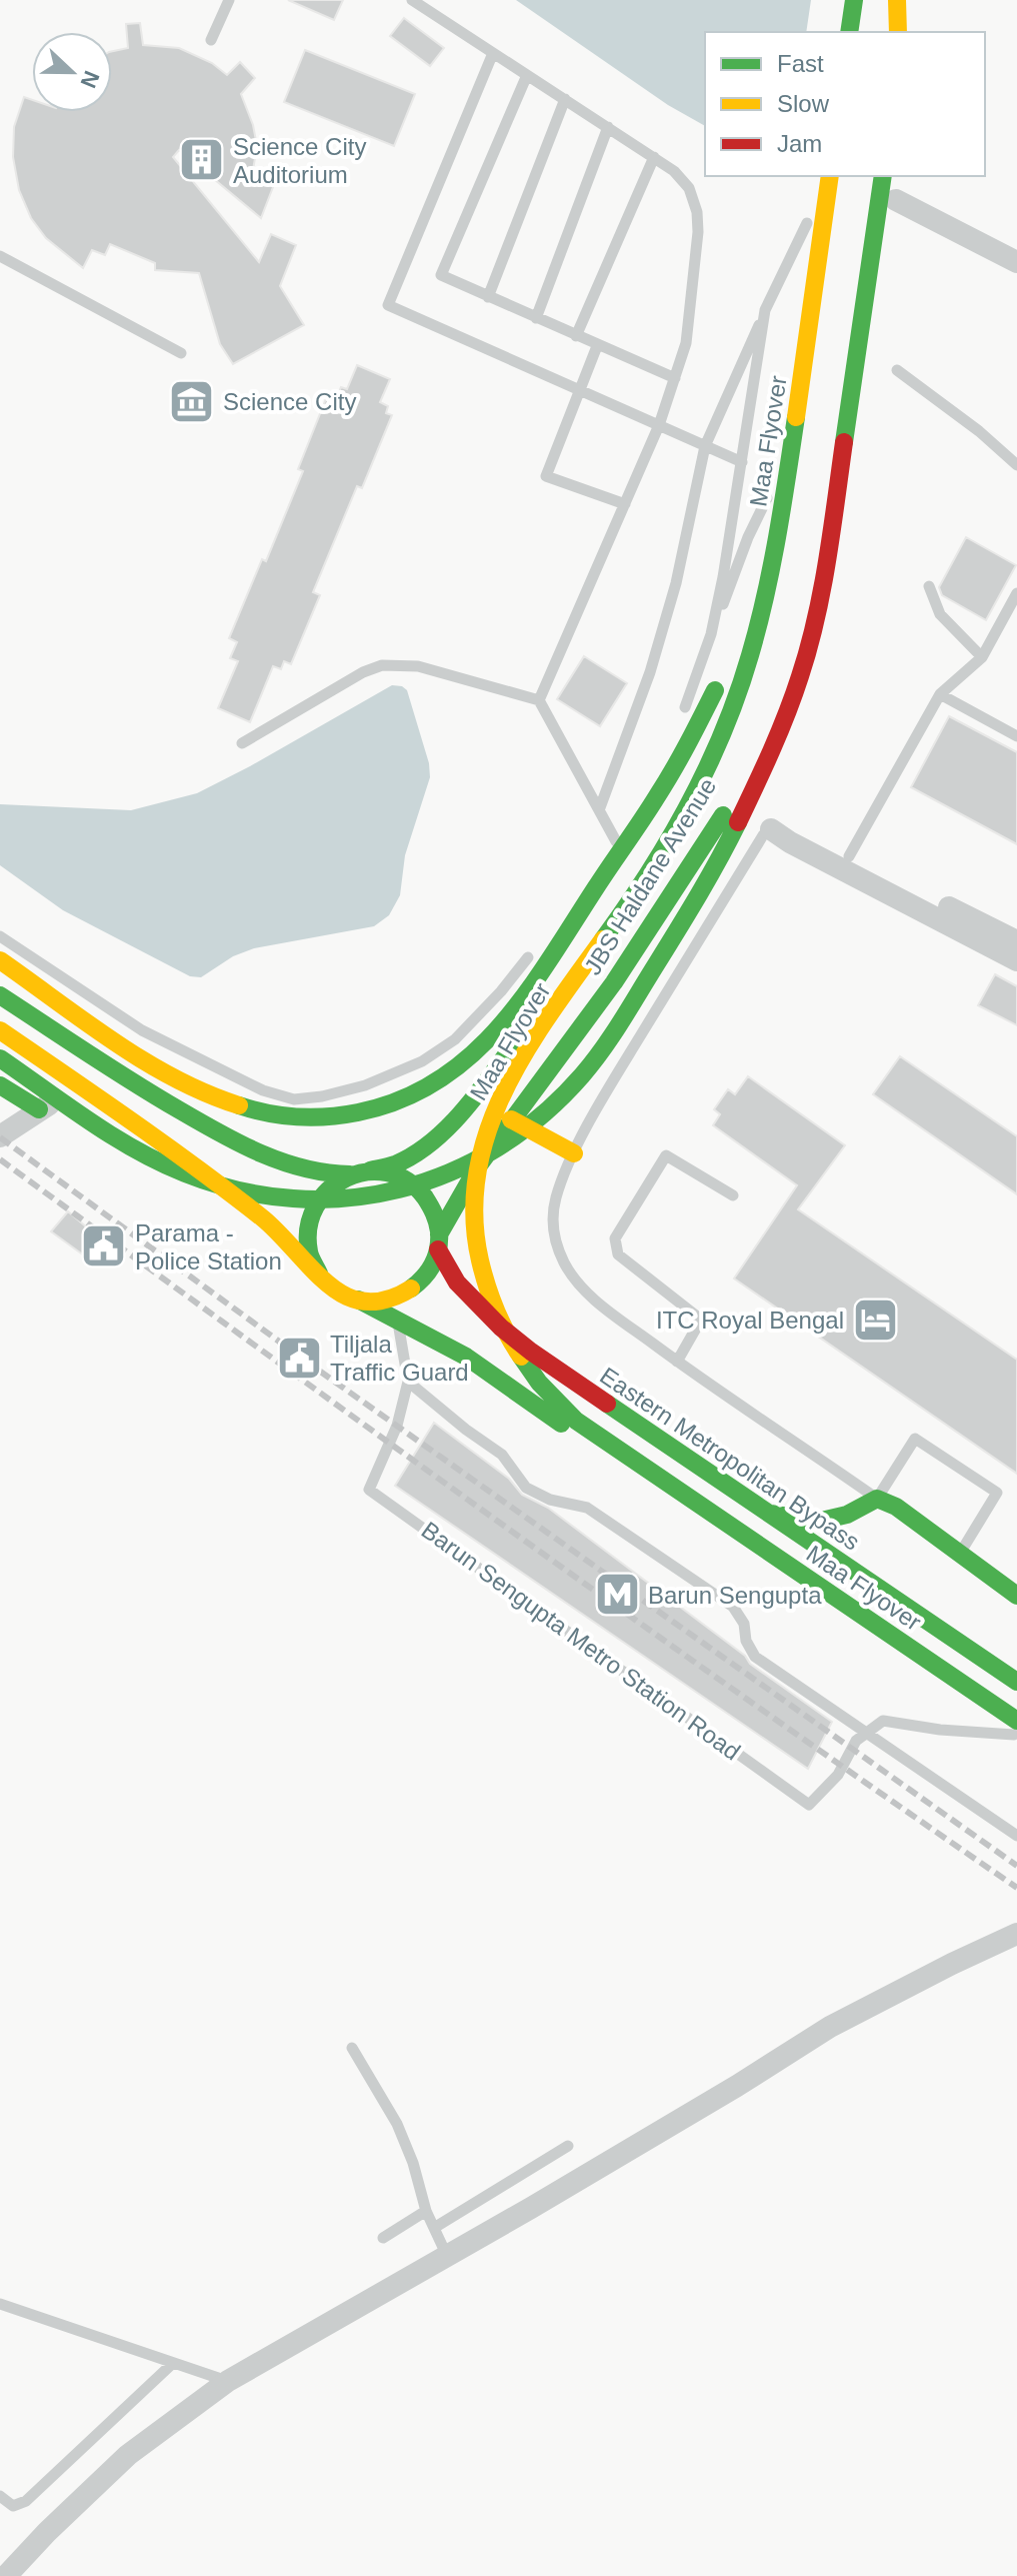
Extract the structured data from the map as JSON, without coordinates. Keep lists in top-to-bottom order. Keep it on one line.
{"streets":{"main road":["Maa Flyover","JBS Haldane Avenue","Eastern Metropolitan Bypass"],"lane":["Barun Sengupta Metro Station Road"]},"crossings":[["Maa Flyover","JBS Haldane Avenue"],["JBS Haldane Avenue","Eastern Metropolitan Bypass"]],"places":{"building":["Science City Auditorium"],"museum":["Science City"],"public building":["Parama - Police Station","Tiljala Traffic Guard"],"hotel":["ITC Royal Bengal"],"metro station":["Barun Sengupta"]},"legend":["Fast","Slow","Jam"],"north":"right"}
